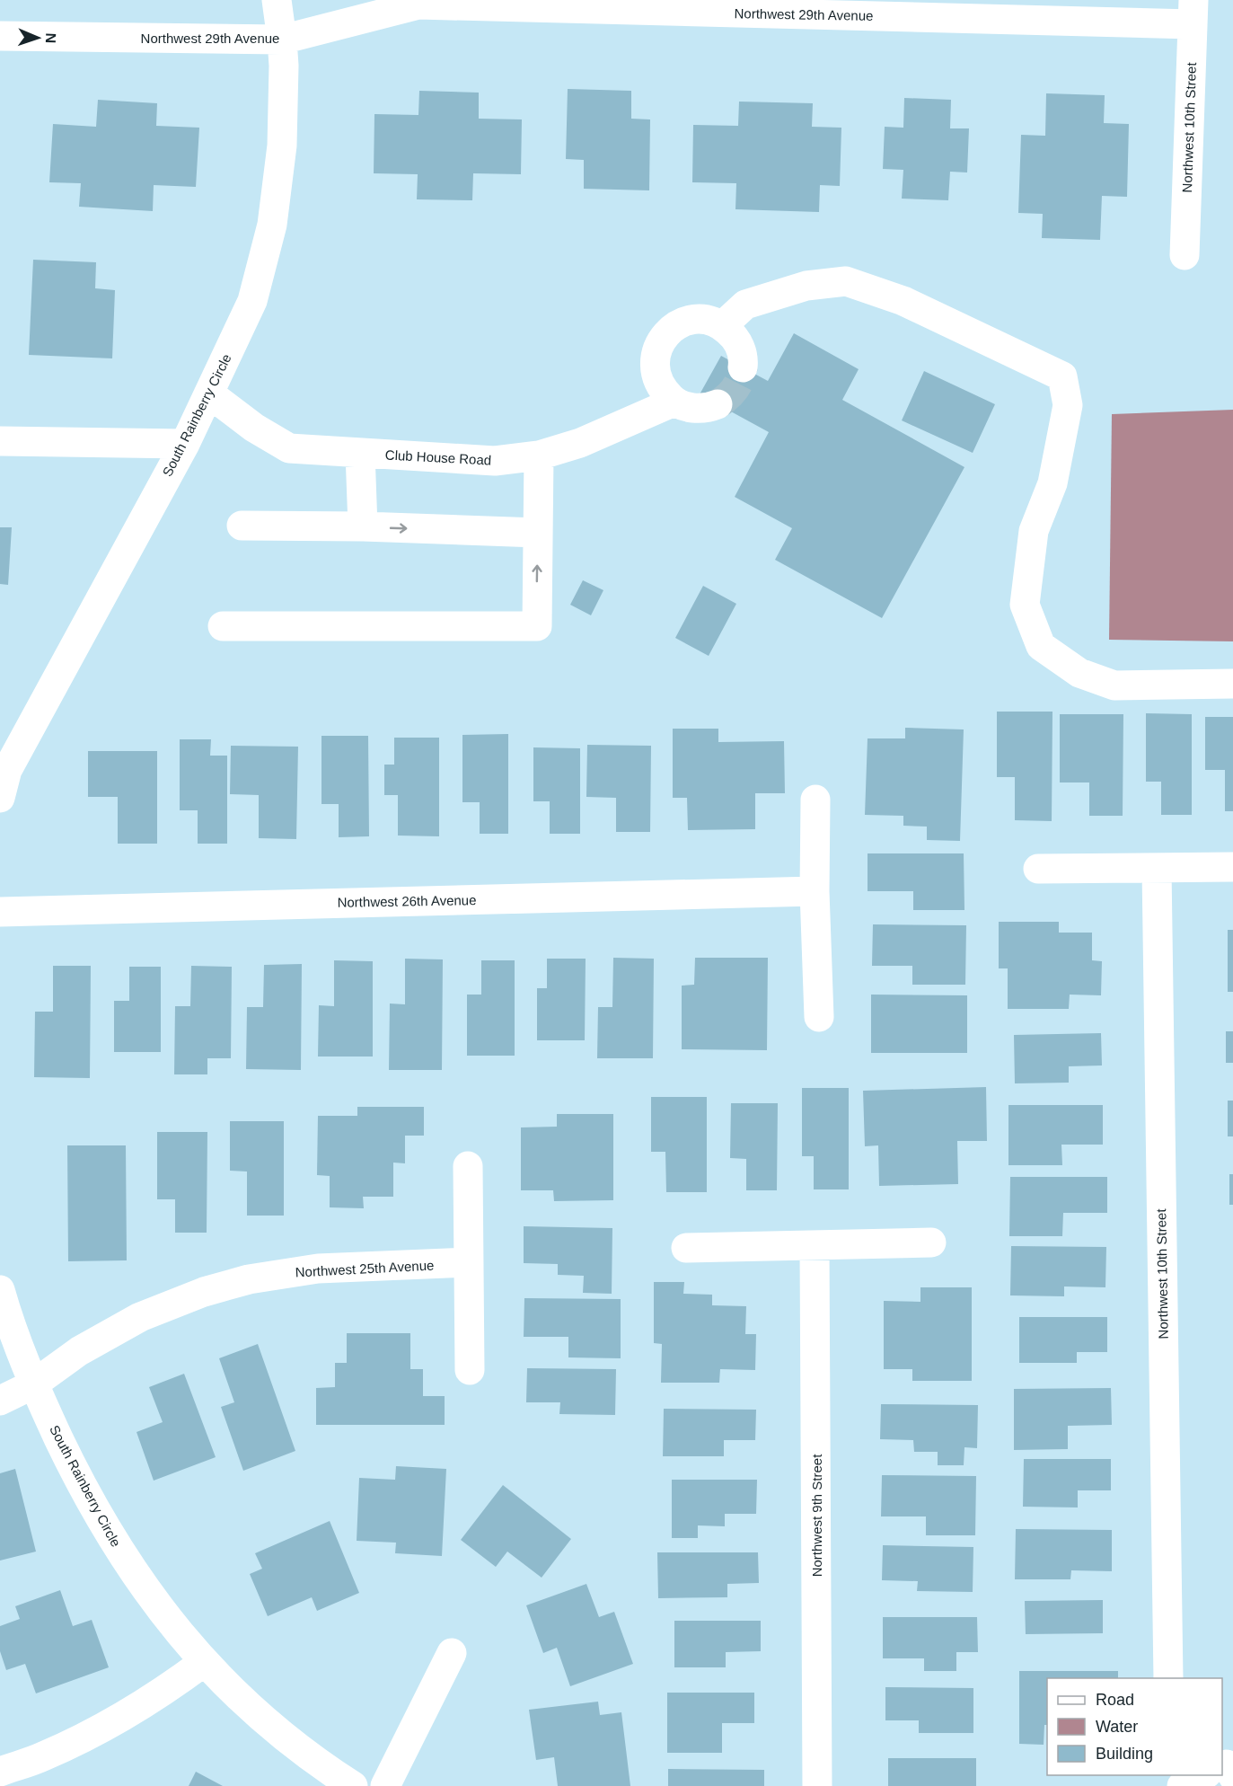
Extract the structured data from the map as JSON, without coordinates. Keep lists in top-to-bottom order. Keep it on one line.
{"streets":{"street":["Northwest 29th Avenue","Northwest 10th Street","South Rainberry Circle","Club House Road","Northwest 26th Avenue","Northwest 25th Avenue","Northwest 9th Street"]},"crossings":[["Northwest 29th Avenue","Northwest 10th Street"],["Northwest 29th Avenue","South Rainberry Circle"],["South Rainberry Circle","Club House Road"],["South Rainberry Circle","Northwest 25th Avenue"]],"legend":["Road","Water","Building"],"north":"right"}
